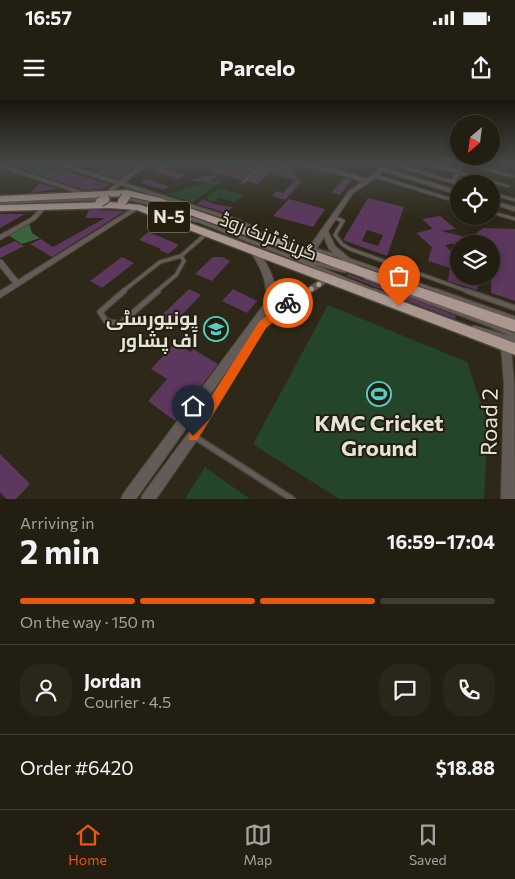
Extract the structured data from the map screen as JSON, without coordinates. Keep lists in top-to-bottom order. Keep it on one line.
{"streets":{"highway":["N-5","گرینڈ ٹرنک روڈ"],"street":["Road 2"]},"crossings":[["گرینڈ ٹرنک روڈ","Road 2"]],"places":{"school or university":["یونیورسٹی آف پشاور"],"sports":["KMC Cricket Ground"]},"north":"bottom left","page":{"status":"16:57","header":"Parcelo","heading":["2 min","Arriving in","16:59–17:04"],"panel":["Jordan","Courier · 4.5","Order #6420","$18.88"],"bar":"On the way · 150 m","tabs":["Home","Map","Saved"]}}
